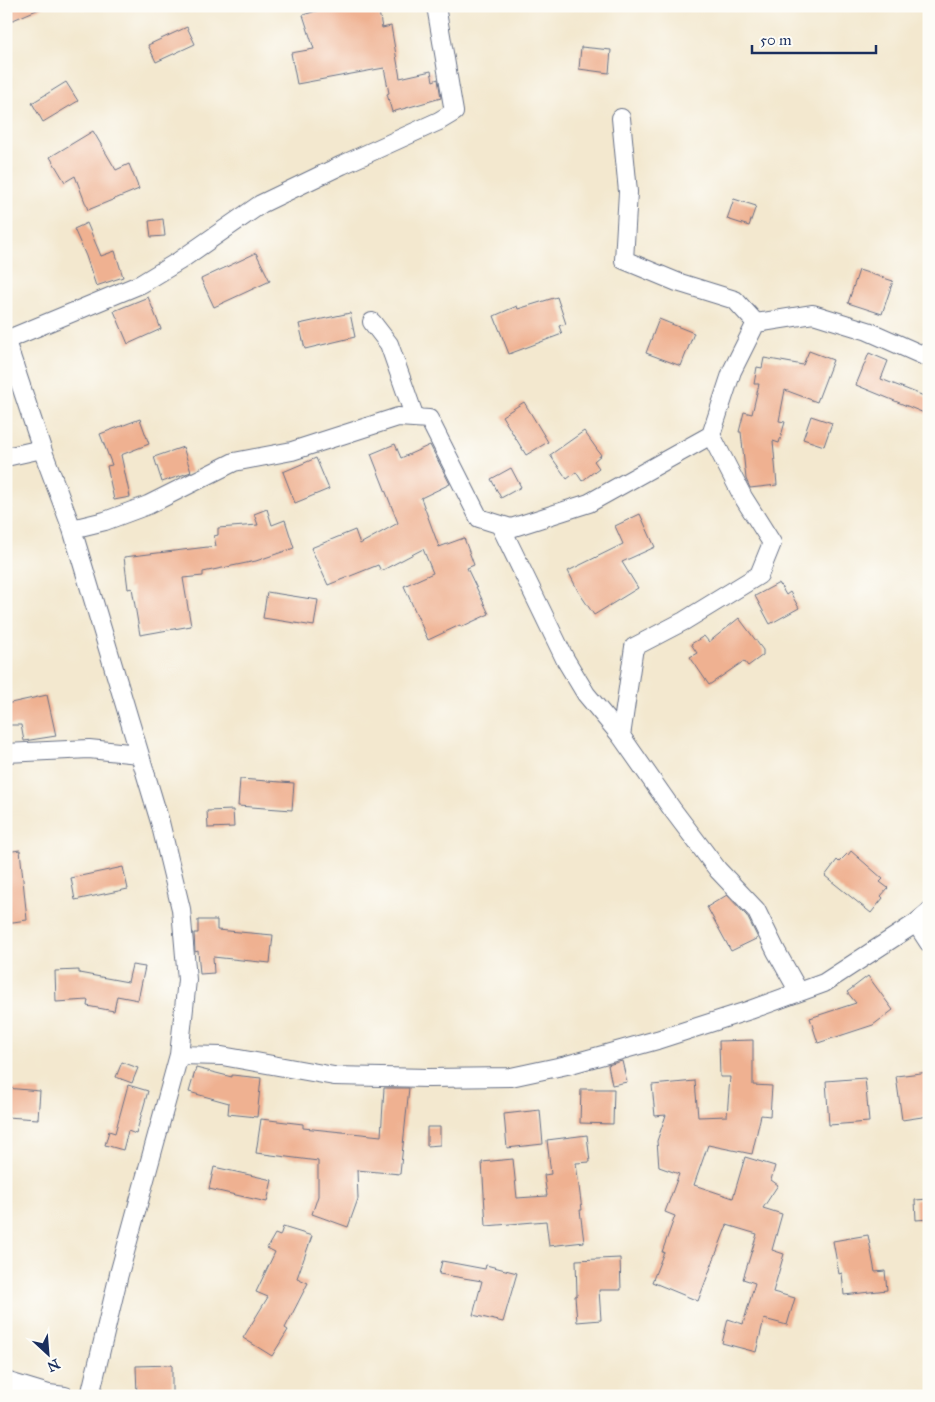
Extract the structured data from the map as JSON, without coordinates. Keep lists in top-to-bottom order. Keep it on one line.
{"scale_bar":"50 m","north":"bottom right"}
